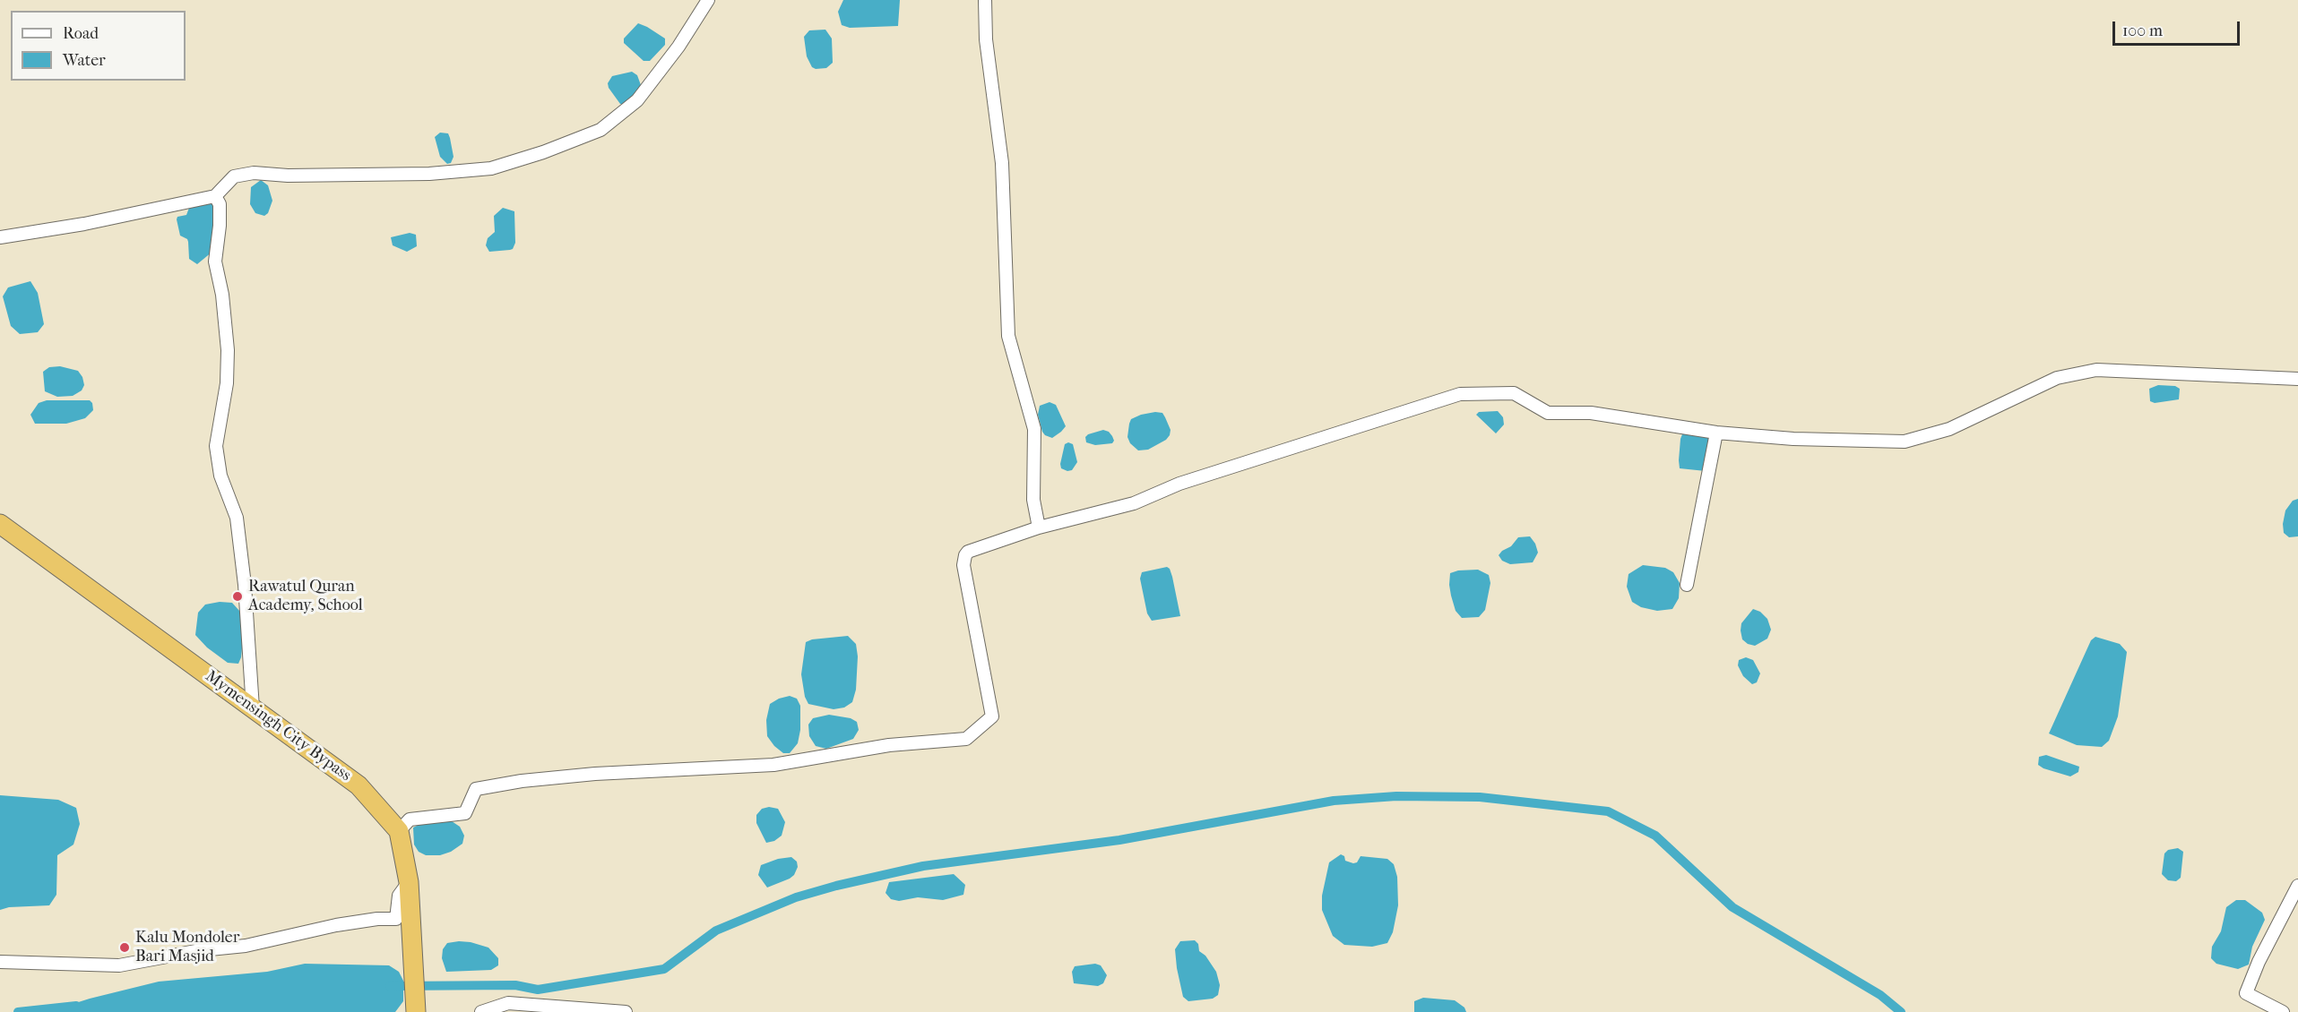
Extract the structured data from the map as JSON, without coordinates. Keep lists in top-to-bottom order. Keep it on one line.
{"streets":{"highway":["Mymensingh City Bypass"]},"places":["Rawatul Quran Academy, School","Kalu Mondoler Bari Masjid"],"legend":["Road","Water"],"scale_bar":"100 m"}
